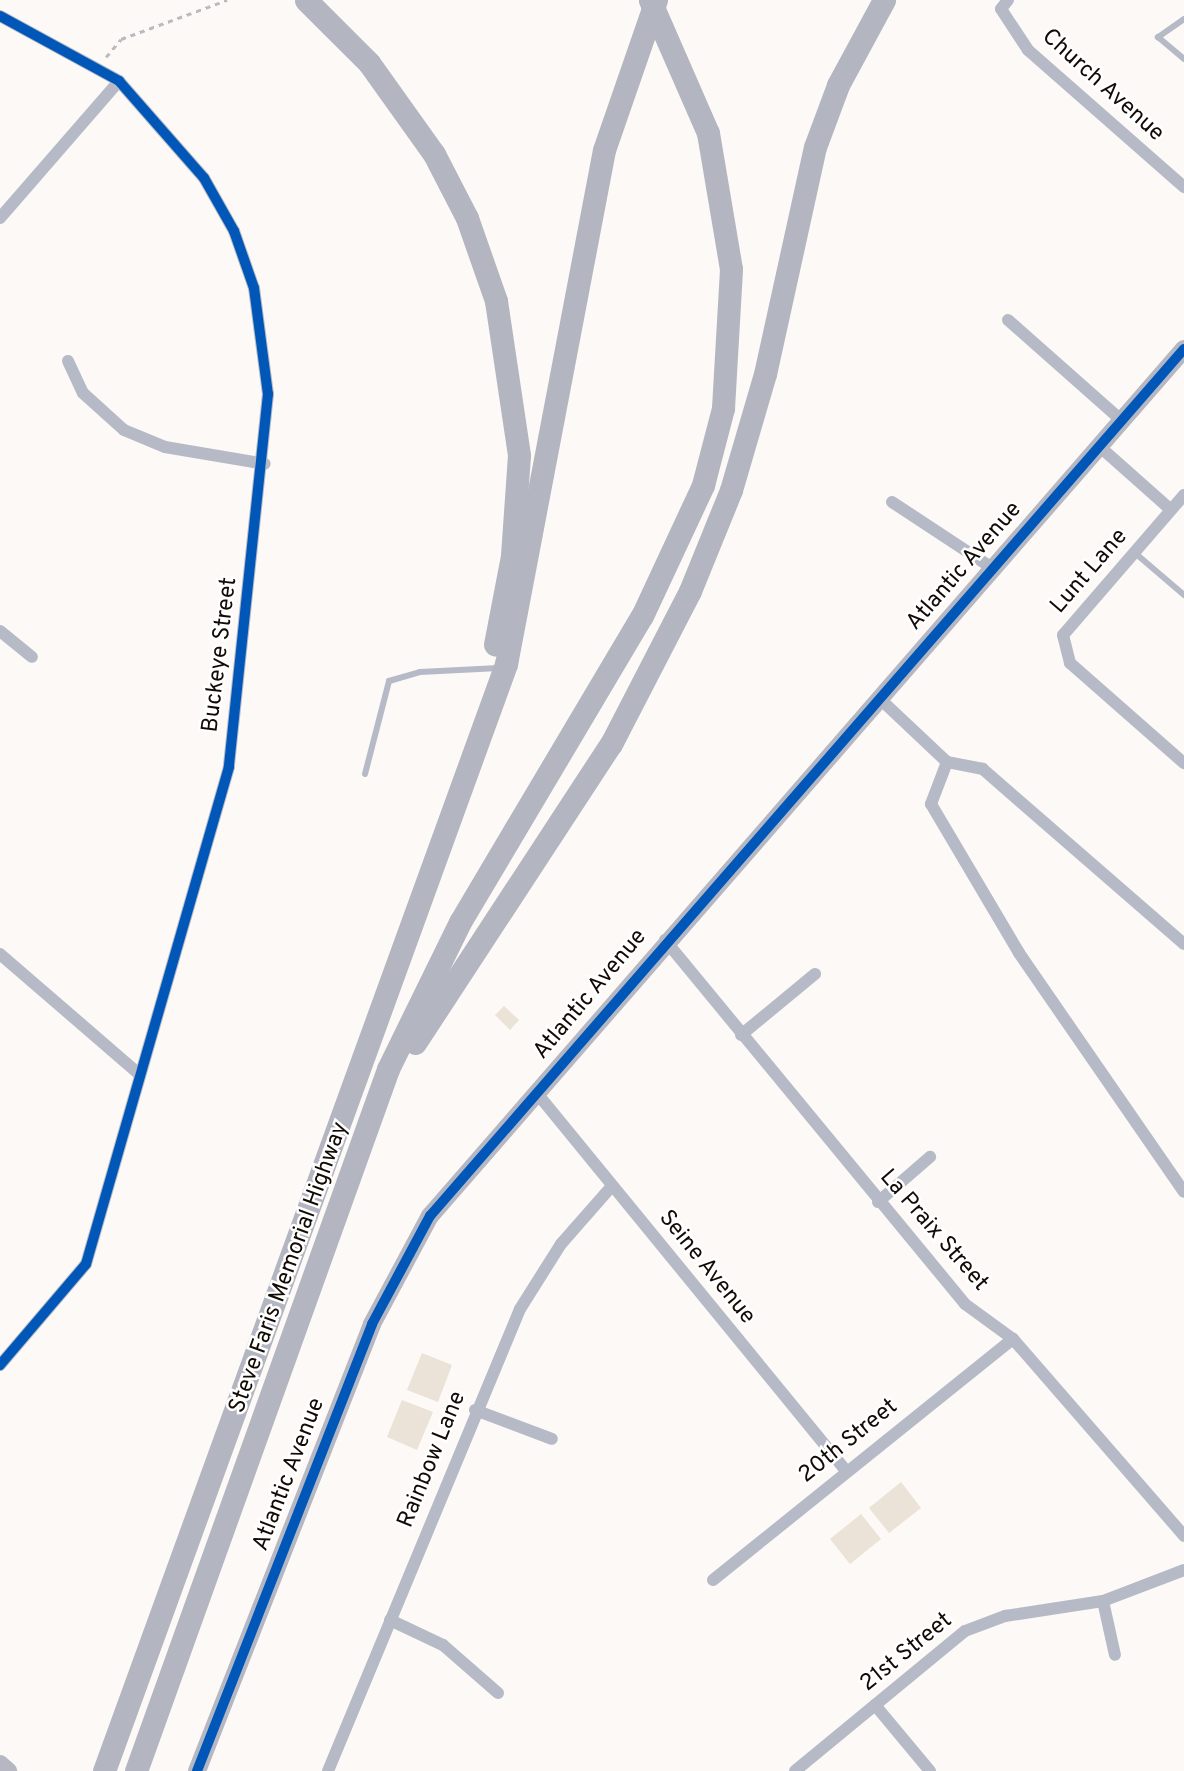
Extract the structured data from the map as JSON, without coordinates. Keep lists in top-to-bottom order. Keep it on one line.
{"streets":{"highway":["Steve Faris Memorial Highway"],"street":["Church Avenue","Atlantic Avenue","Lunt Lane","Buckeye Street","La Praix Street","Seine Avenue","20th Street","Rainbow Lane","21st Street"]},"crossings":[["Atlantic Avenue","La Praix Street"],["Atlantic Avenue","Seine Avenue"],["La Praix Street","20th Street"],["Seine Avenue","20th Street"],["Seine Avenue","Rainbow Lane"]]}
